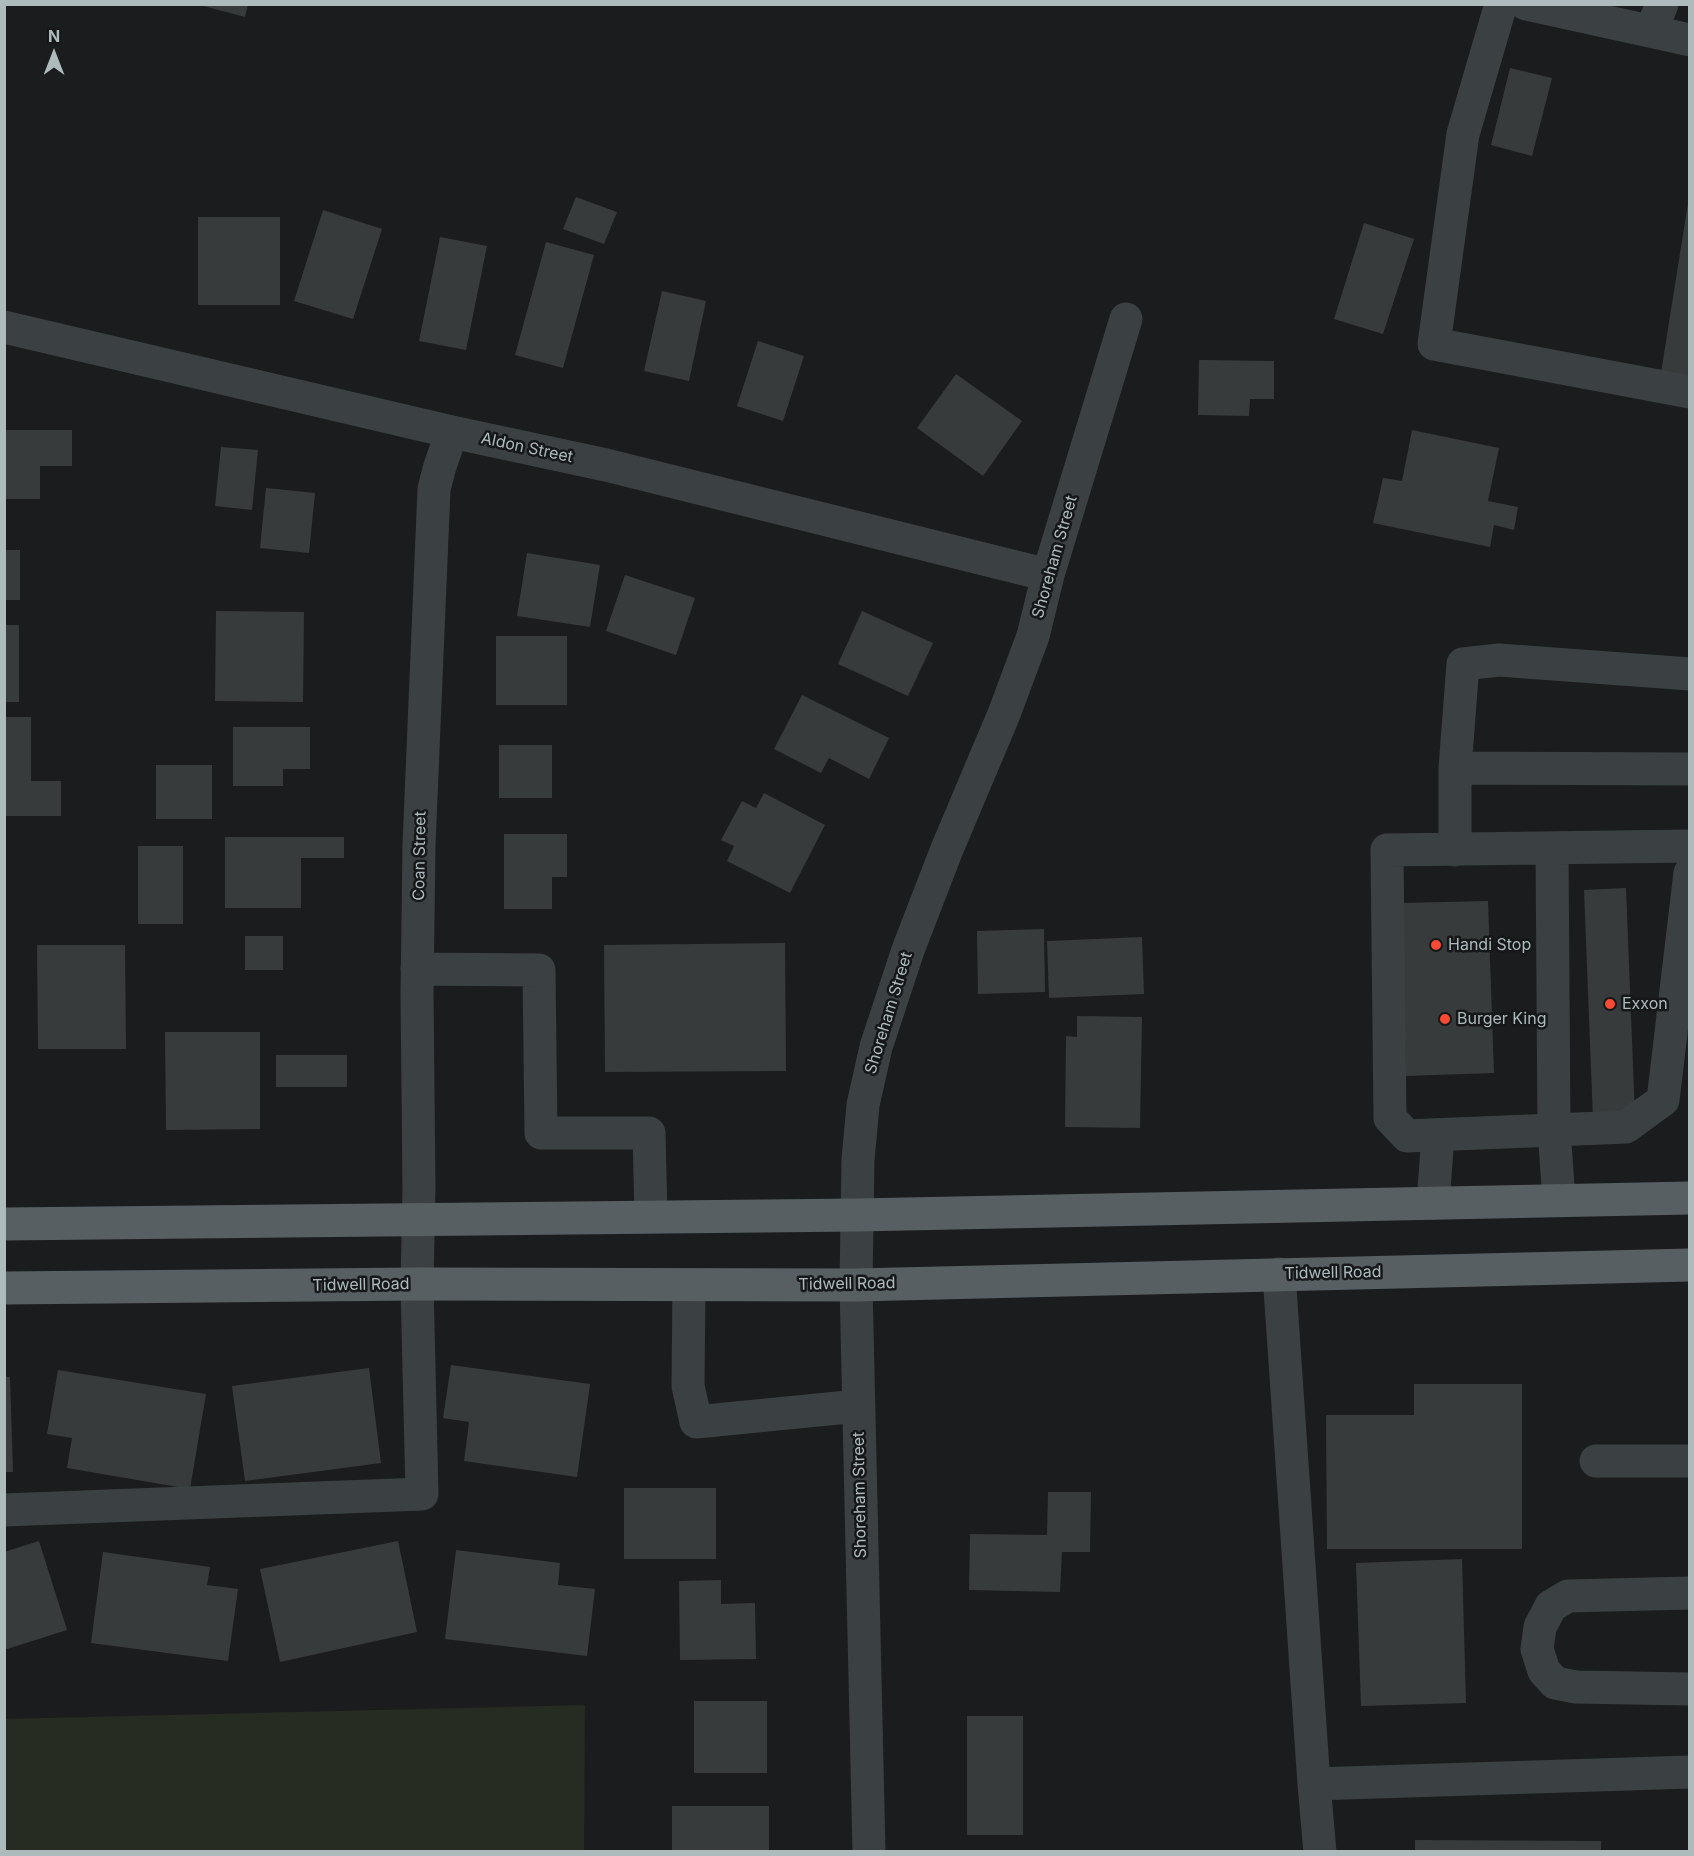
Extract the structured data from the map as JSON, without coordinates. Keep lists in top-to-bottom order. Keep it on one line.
{"streets":{"main road":["Tidwell Road"],"street":["Aldon Street","Shoreham Street","Coan Street"]},"crossings":[["Aldon Street","Shoreham Street"],["Aldon Street","Coan Street"],["Shoreham Street","Tidwell Road"],["Coan Street","Tidwell Road"]],"places":["Handi Stop","Exxon","Burger King"],"north":"top"}
